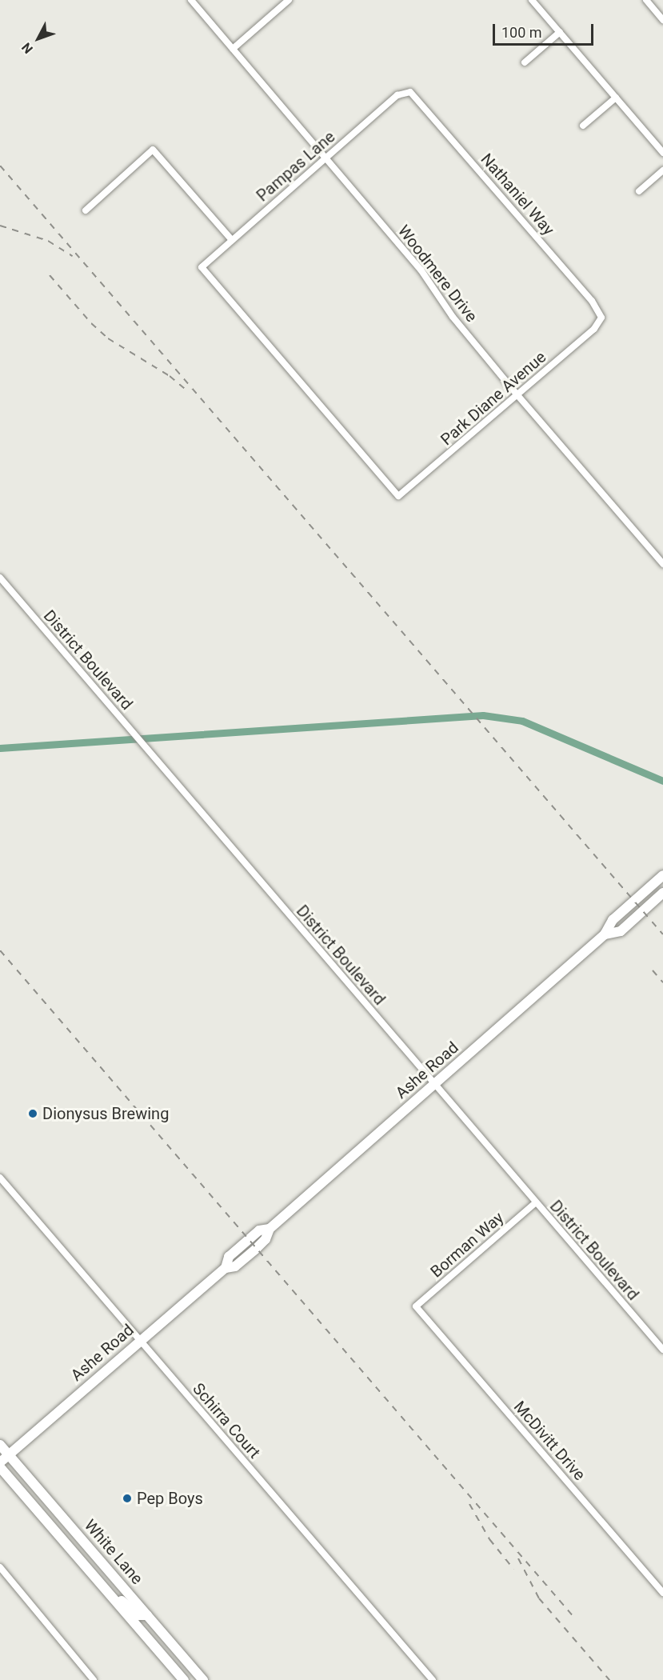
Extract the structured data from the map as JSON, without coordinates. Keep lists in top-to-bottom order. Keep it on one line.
{"streets":{"street":["Pampas Lane","Nathaniel Way","Woodmere Drive","Park Diane Avenue","District Boulevard","Ashe Road","Borman Way","Schirra Court","McDivitt Drive","White Lane"]},"crossings":[["Pampas Lane","Nathaniel Way"],["Pampas Lane","Woodmere Drive"],["Pampas Lane","Park Diane Avenue"],["Nathaniel Way","Park Diane Avenue"],["Woodmere Drive","Park Diane Avenue"],["District Boulevard","Ashe Road"],["District Boulevard","Borman Way"],["Ashe Road","Schirra Court"],["Ashe Road","White Lane"],["Borman Way","McDivitt Drive"]],"places":["Dionysus Brewing","Pep Boys"],"scale_bar":"100 m","north":"bottom left"}
